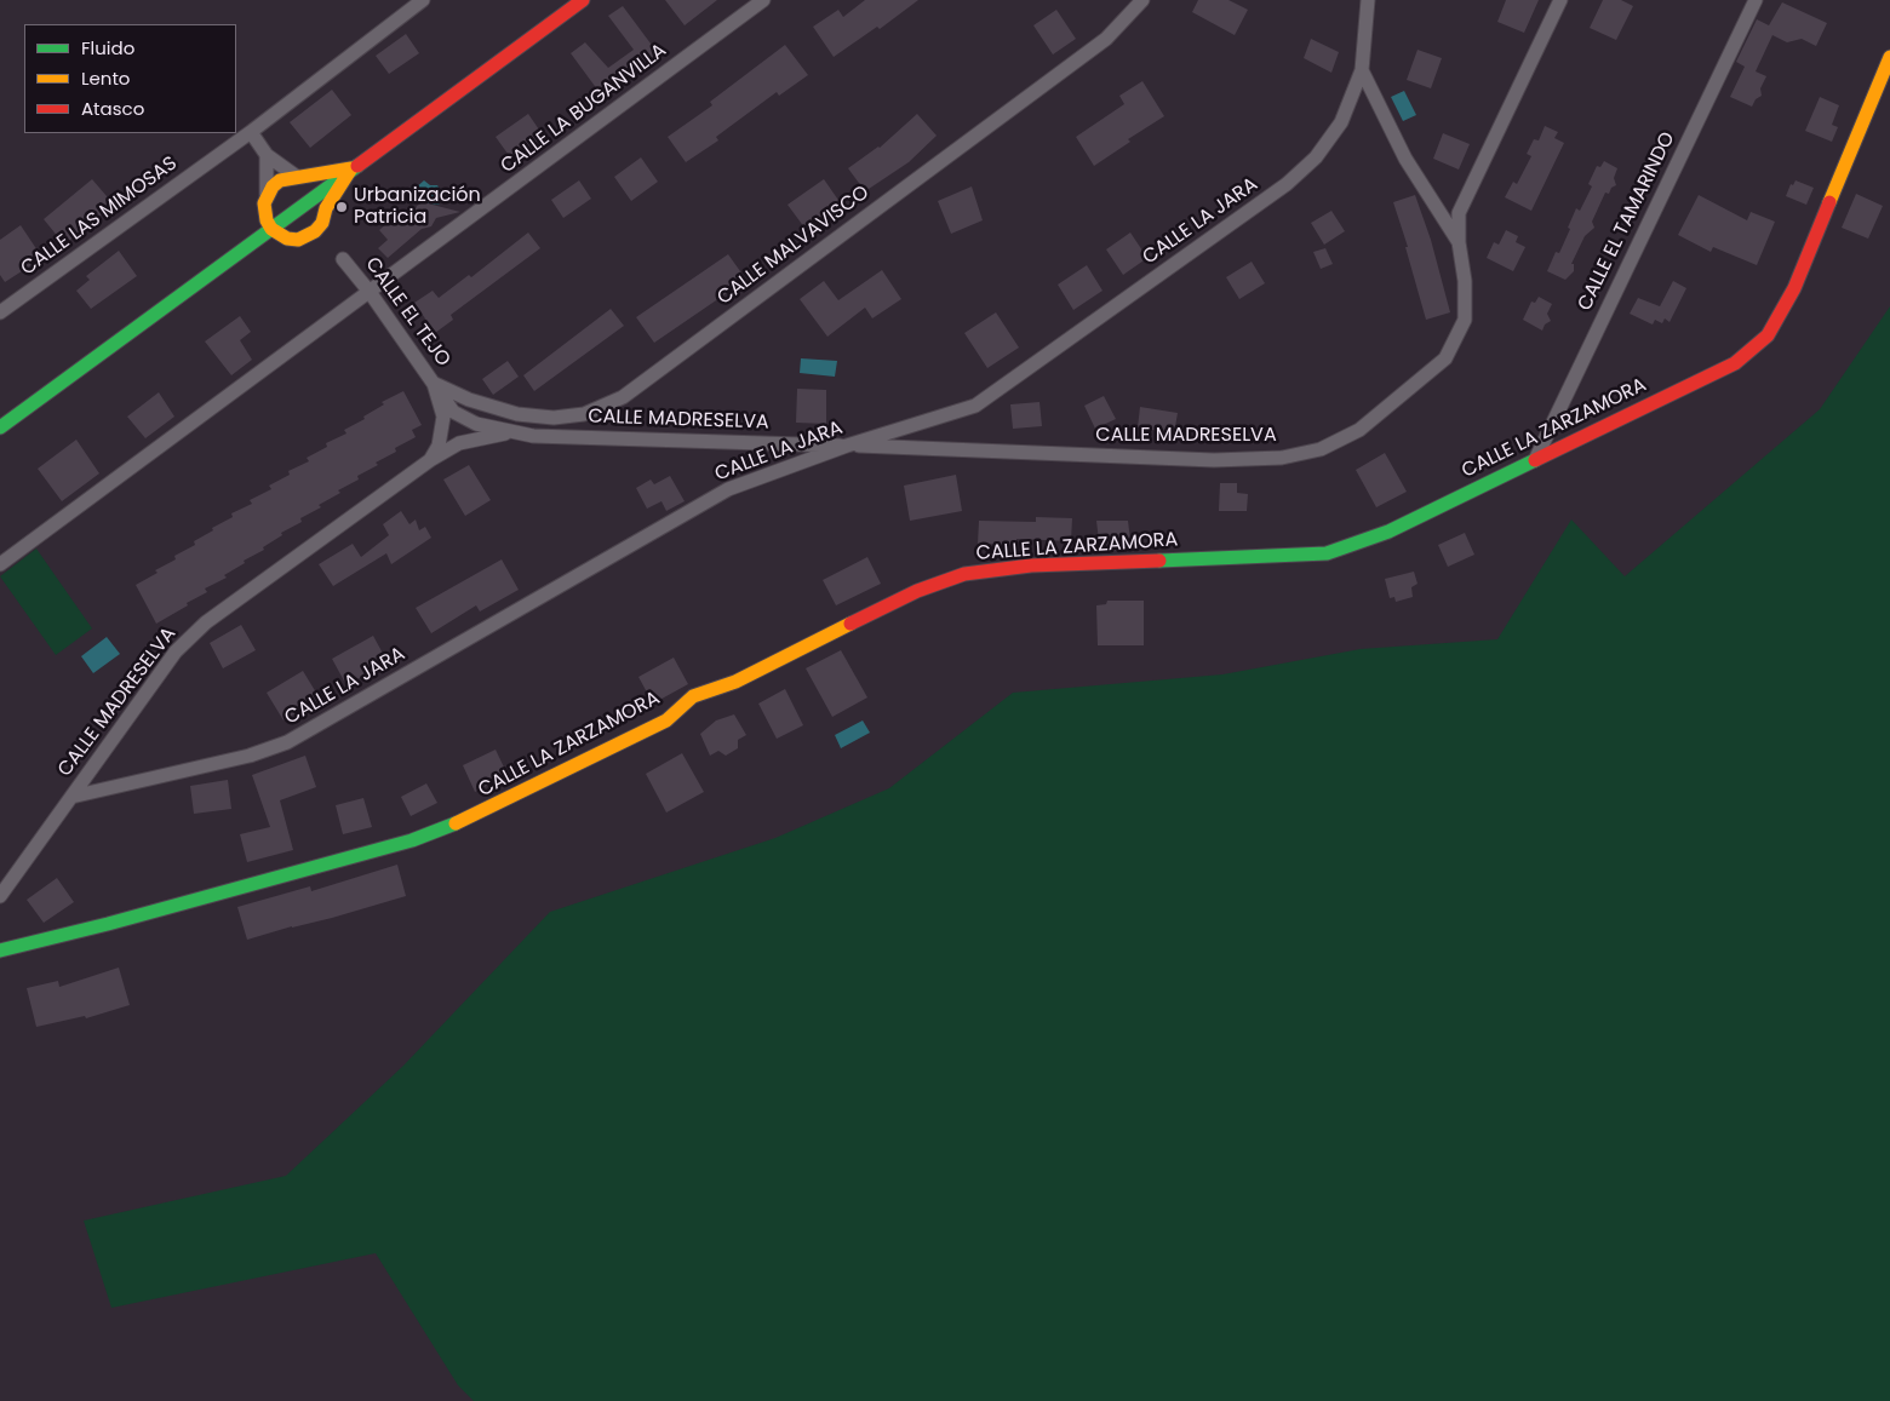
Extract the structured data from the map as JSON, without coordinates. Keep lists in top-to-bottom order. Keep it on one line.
{"streets":{"street":["CALLE LA BUGANVILLA","CALLE LAS MIMOSAS","CALLE LA JARA","CALLE EL TAMARINDO","CALLE MALVAVISCO","CALLE EL TEJO","CALLE MADRESELVA","CALLE LA ZARZAMORA"]},"crossings":[["CALLE LA BUGANVILLA","CALLE EL TEJO"],["CALLE LA JARA","CALLE MADRESELVA"],["CALLE EL TAMARINDO","CALLE LA ZARZAMORA"],["CALLE MALVAVISCO","CALLE EL TEJO"],["CALLE MALVAVISCO","CALLE MADRESELVA"],["CALLE EL TEJO","CALLE MADRESELVA"]],"places":["Urbanización Patricia"],"legend":["Fluido","Lento","Atasco"]}
